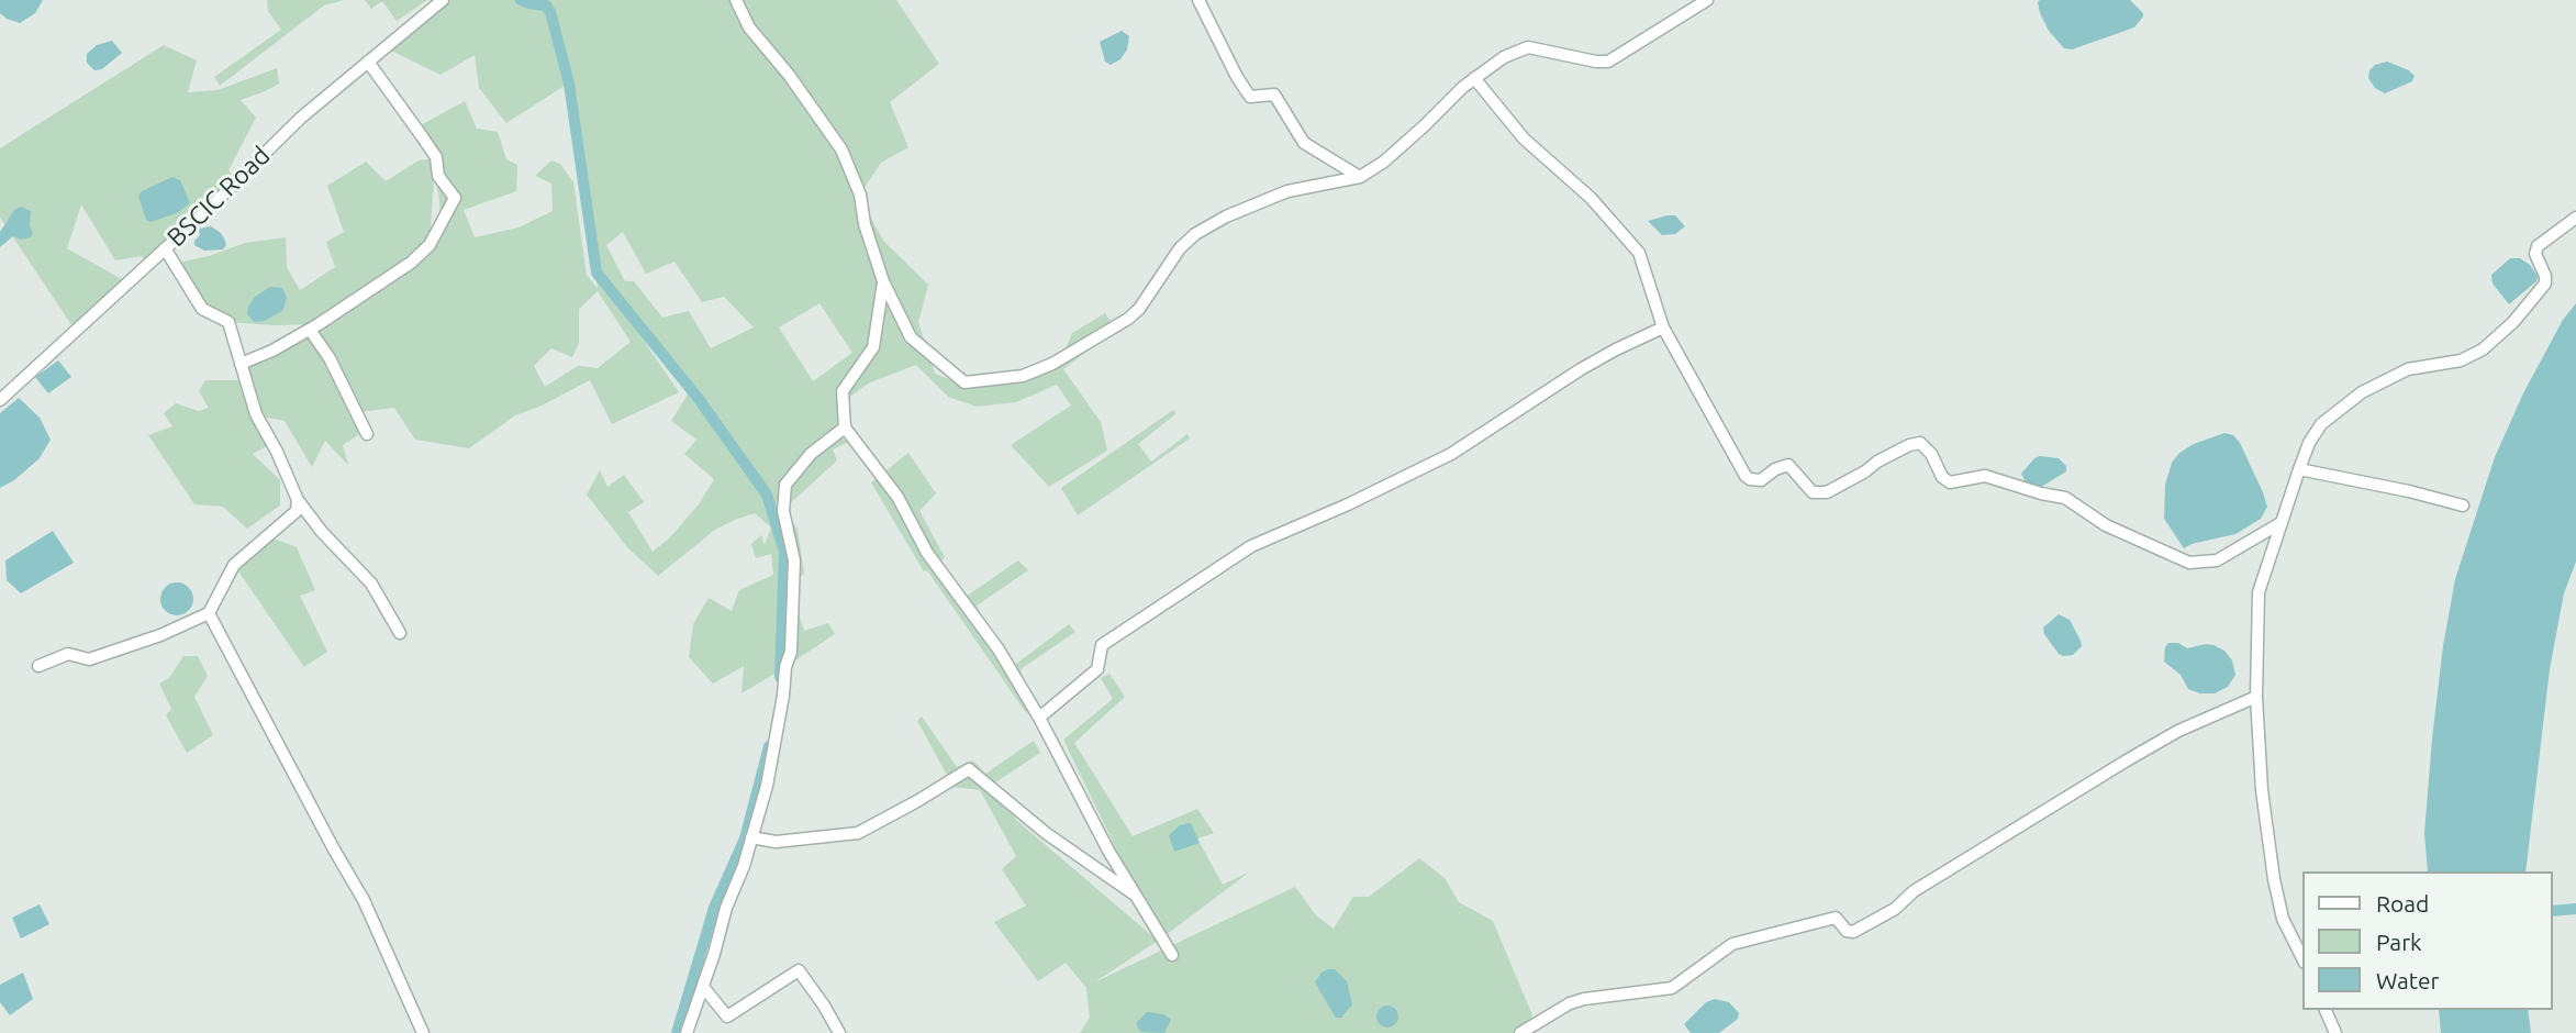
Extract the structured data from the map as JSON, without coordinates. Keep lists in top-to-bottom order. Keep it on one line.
{"streets":{"street":["BSCIC Road"]},"legend":["Road","Park","Water"]}
